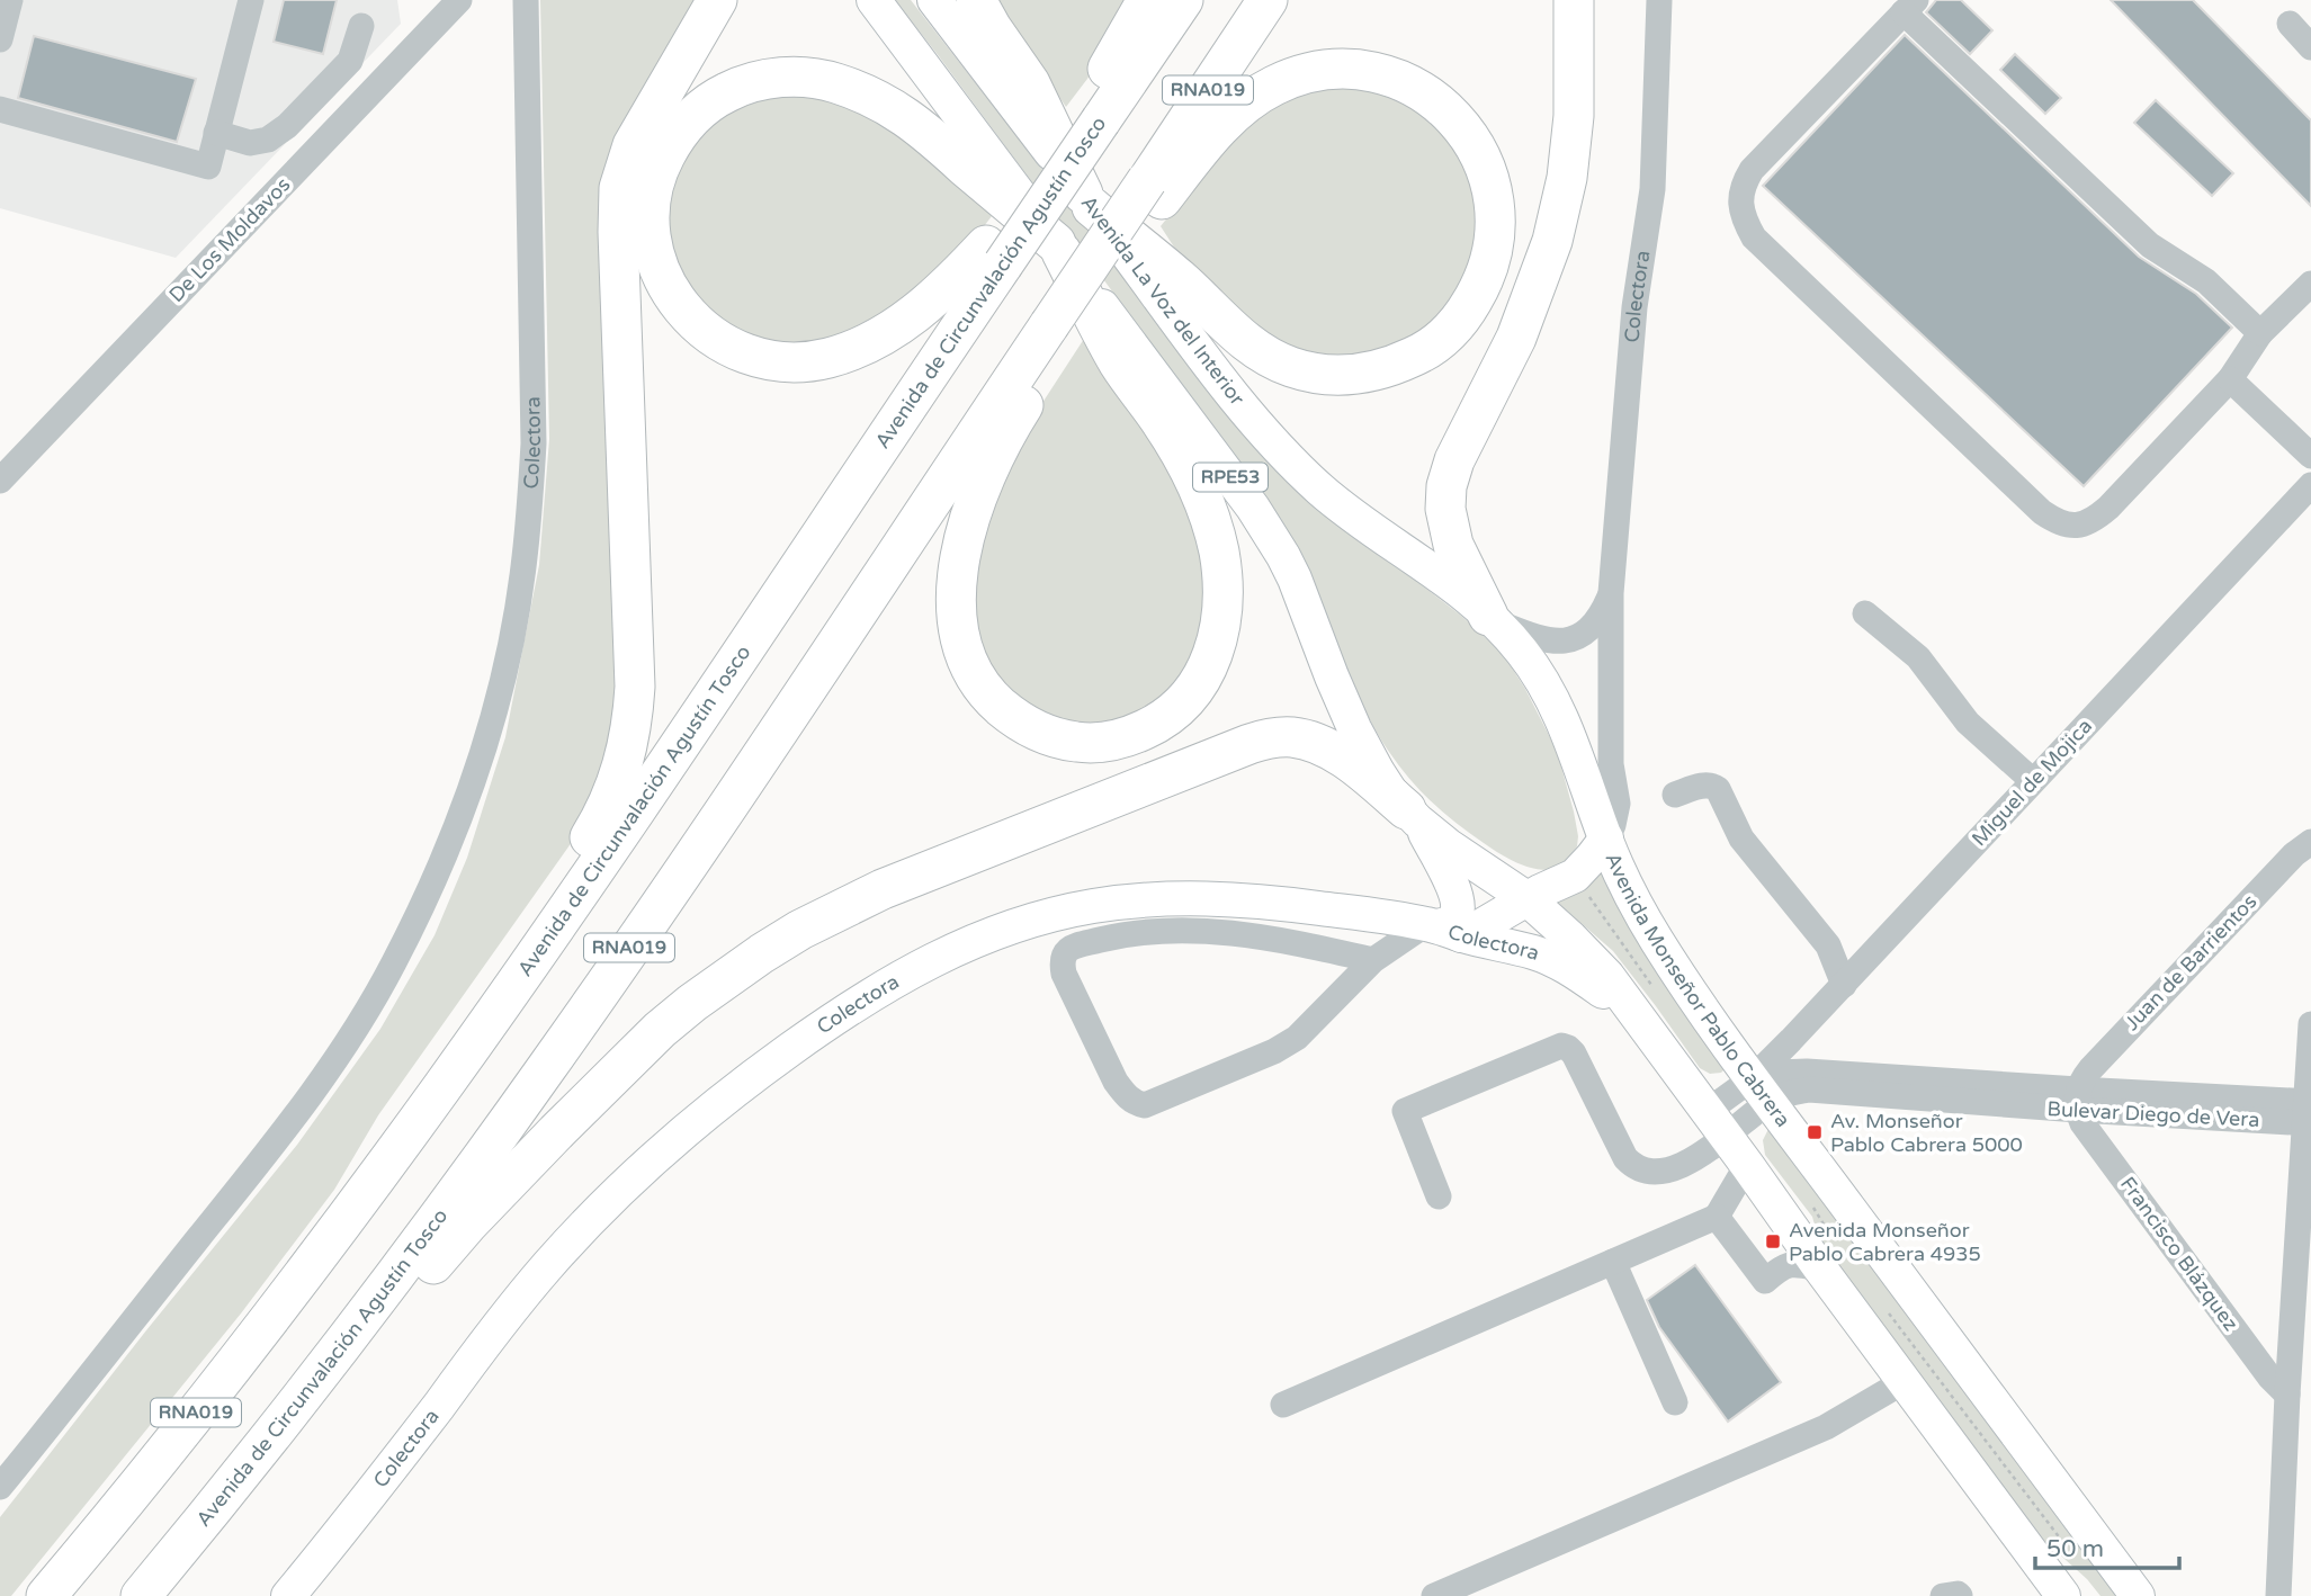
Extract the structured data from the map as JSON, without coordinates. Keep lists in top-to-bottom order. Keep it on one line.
{"streets":{"highway":["RNA019","Avenida de Circunvalación Agustín Tosco"],"main road":["Colectora","Avenida La Voz del Interior","RPE53","Avenida Monseñor Pablo Cabrera"],"street":["De Los Moldavos","Miguel de Mojica","Juan de Barrientos","Bulevar Diego de Vera","Francisco Blázquez"]},"crossings":[["Avenida de Circunvalación Agustín Tosco","Avenida La Voz del Interior"],["Avenida de Circunvalación Agustín Tosco","RPE53"],["Colectora","Avenida Monseñor Pablo Cabrera"],["Avenida La Voz del Interior","Avenida Monseñor Pablo Cabrera"],["Miguel de Mojica","Avenida Monseñor Pablo Cabrera"],["Miguel de Mojica","Bulevar Diego de Vera"],["Juan de Barrientos","Bulevar Diego de Vera"],["Juan de Barrientos","Francisco Blázquez"],["Avenida Monseñor Pablo Cabrera","Bulevar Diego de Vera"],["Bulevar Diego de Vera","Francisco Blázquez"]],"places":{"transit":["Av. Monseñor Pablo Cabrera 5000","Avenida Monseñor Pablo Cabrera 4935"]},"scale_bar":"50 m"}
